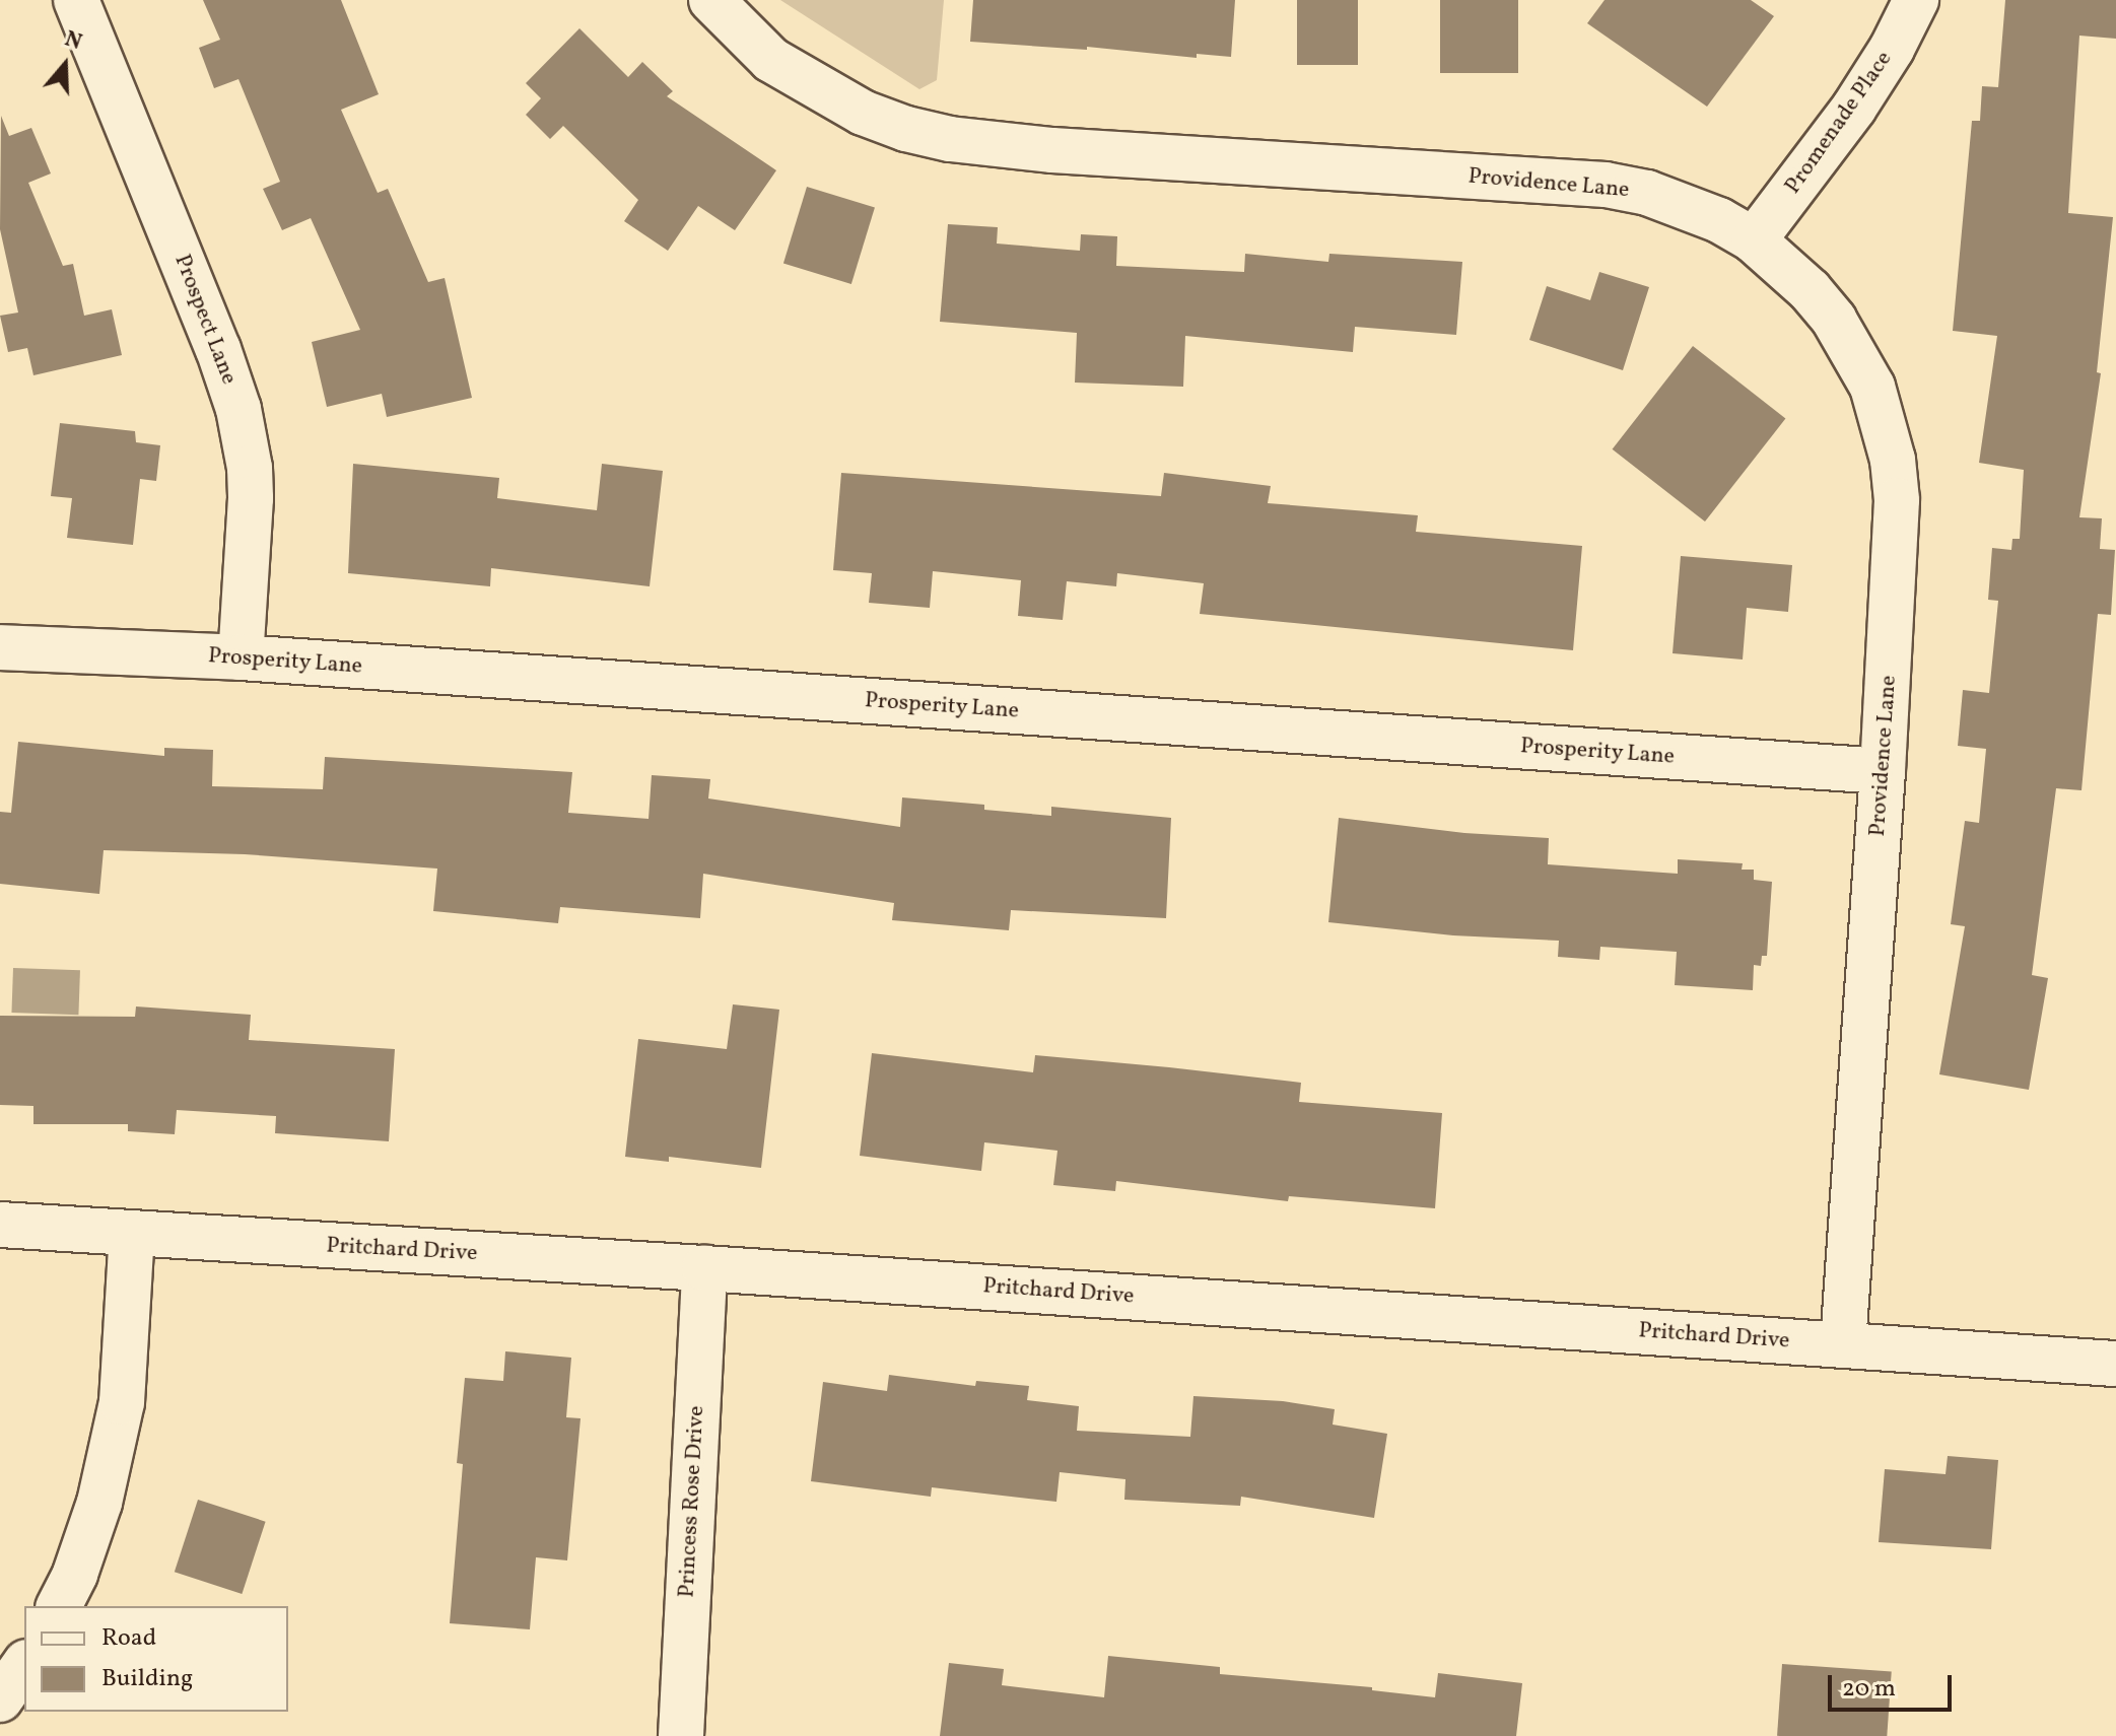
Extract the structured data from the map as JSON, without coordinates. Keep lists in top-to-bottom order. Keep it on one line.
{"streets":{"street":["Promenade Place","Providence Lane","Prospect Lane","Prosperity Lane","Pritchard Drive","Princess Rose Drive"]},"crossings":[["Promenade Place","Providence Lane"],["Providence Lane","Prosperity Lane"],["Providence Lane","Pritchard Drive"],["Prospect Lane","Prosperity Lane"],["Pritchard Drive","Princess Rose Drive"]],"legend":["Road","Building"],"scale_bar":"20 m","north":"top"}
